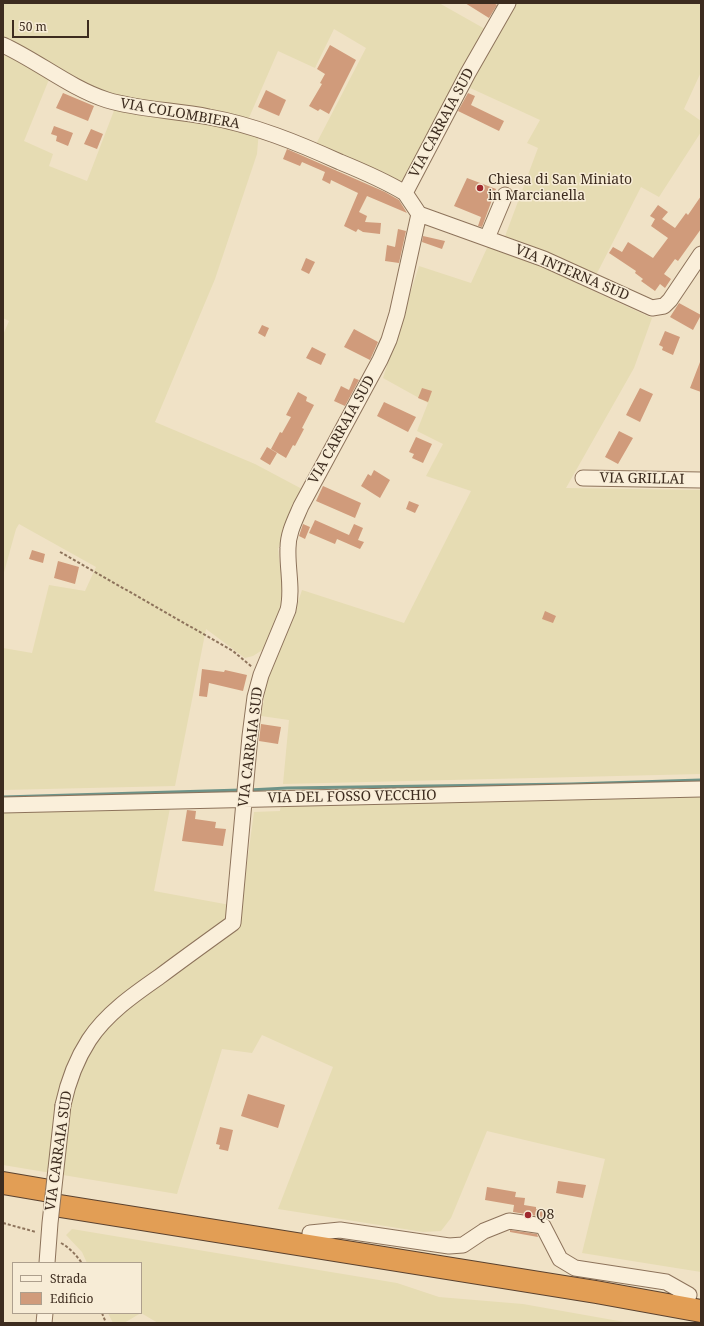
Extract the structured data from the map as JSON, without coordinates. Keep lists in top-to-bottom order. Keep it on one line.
{"streets":{"street":["VIA COLOMBIERA","VIA CARRAIA SUD","VIA INTERNA SUD","VIA GRILLAI","VIA DEL FOSSO VECCHIO"]},"crossings":[["VIA COLOMBIERA","VIA CARRAIA SUD"],["VIA CARRAIA SUD","VIA INTERNA SUD"],["VIA CARRAIA SUD","VIA DEL FOSSO VECCHIO"]],"places":["Chiesa di San Miniato in Marcianella","Q8"],"legend":["Strada","Edificio"],"scale_bar":"50 m"}
